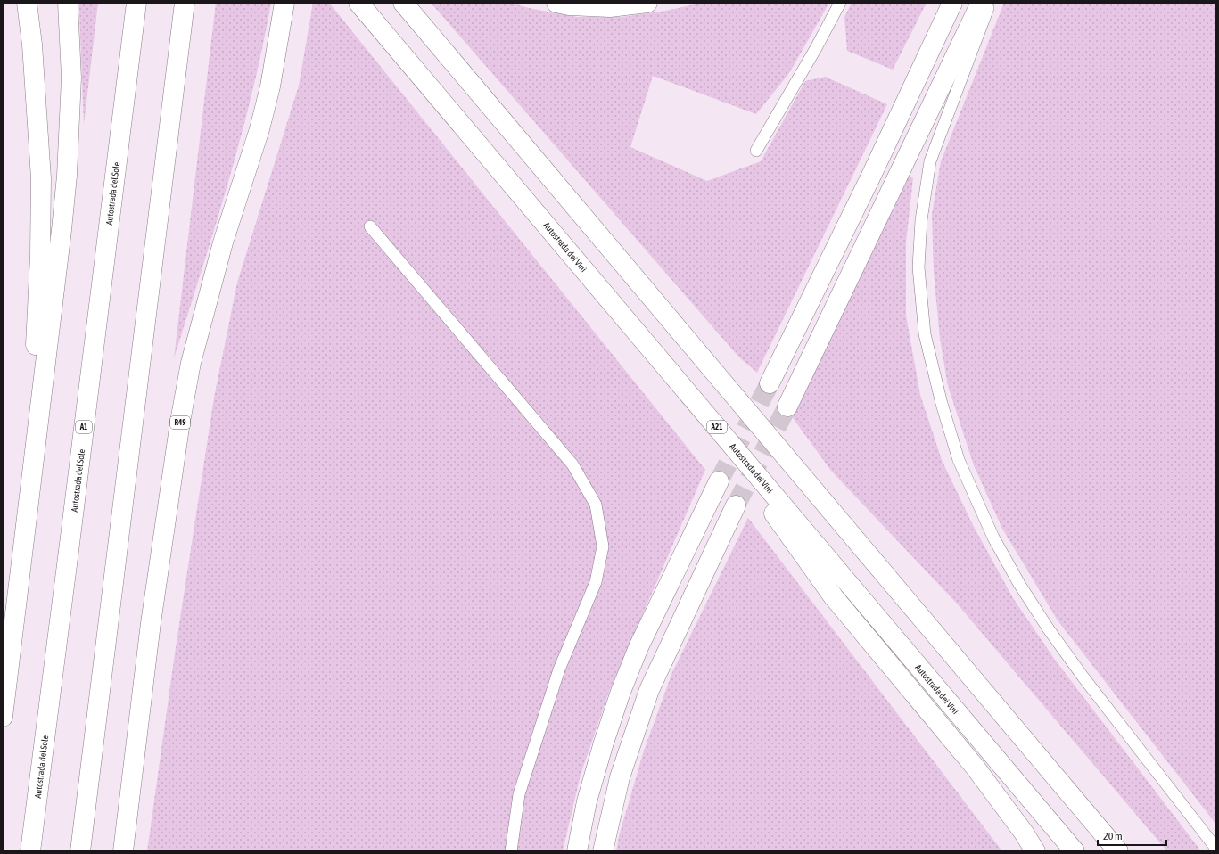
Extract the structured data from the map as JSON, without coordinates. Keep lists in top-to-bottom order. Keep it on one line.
{"streets":{"main road":["Autostrada del Sole","Autostrada dei Vini","R49","A1","A21"]},"scale_bar":"20 m"}
